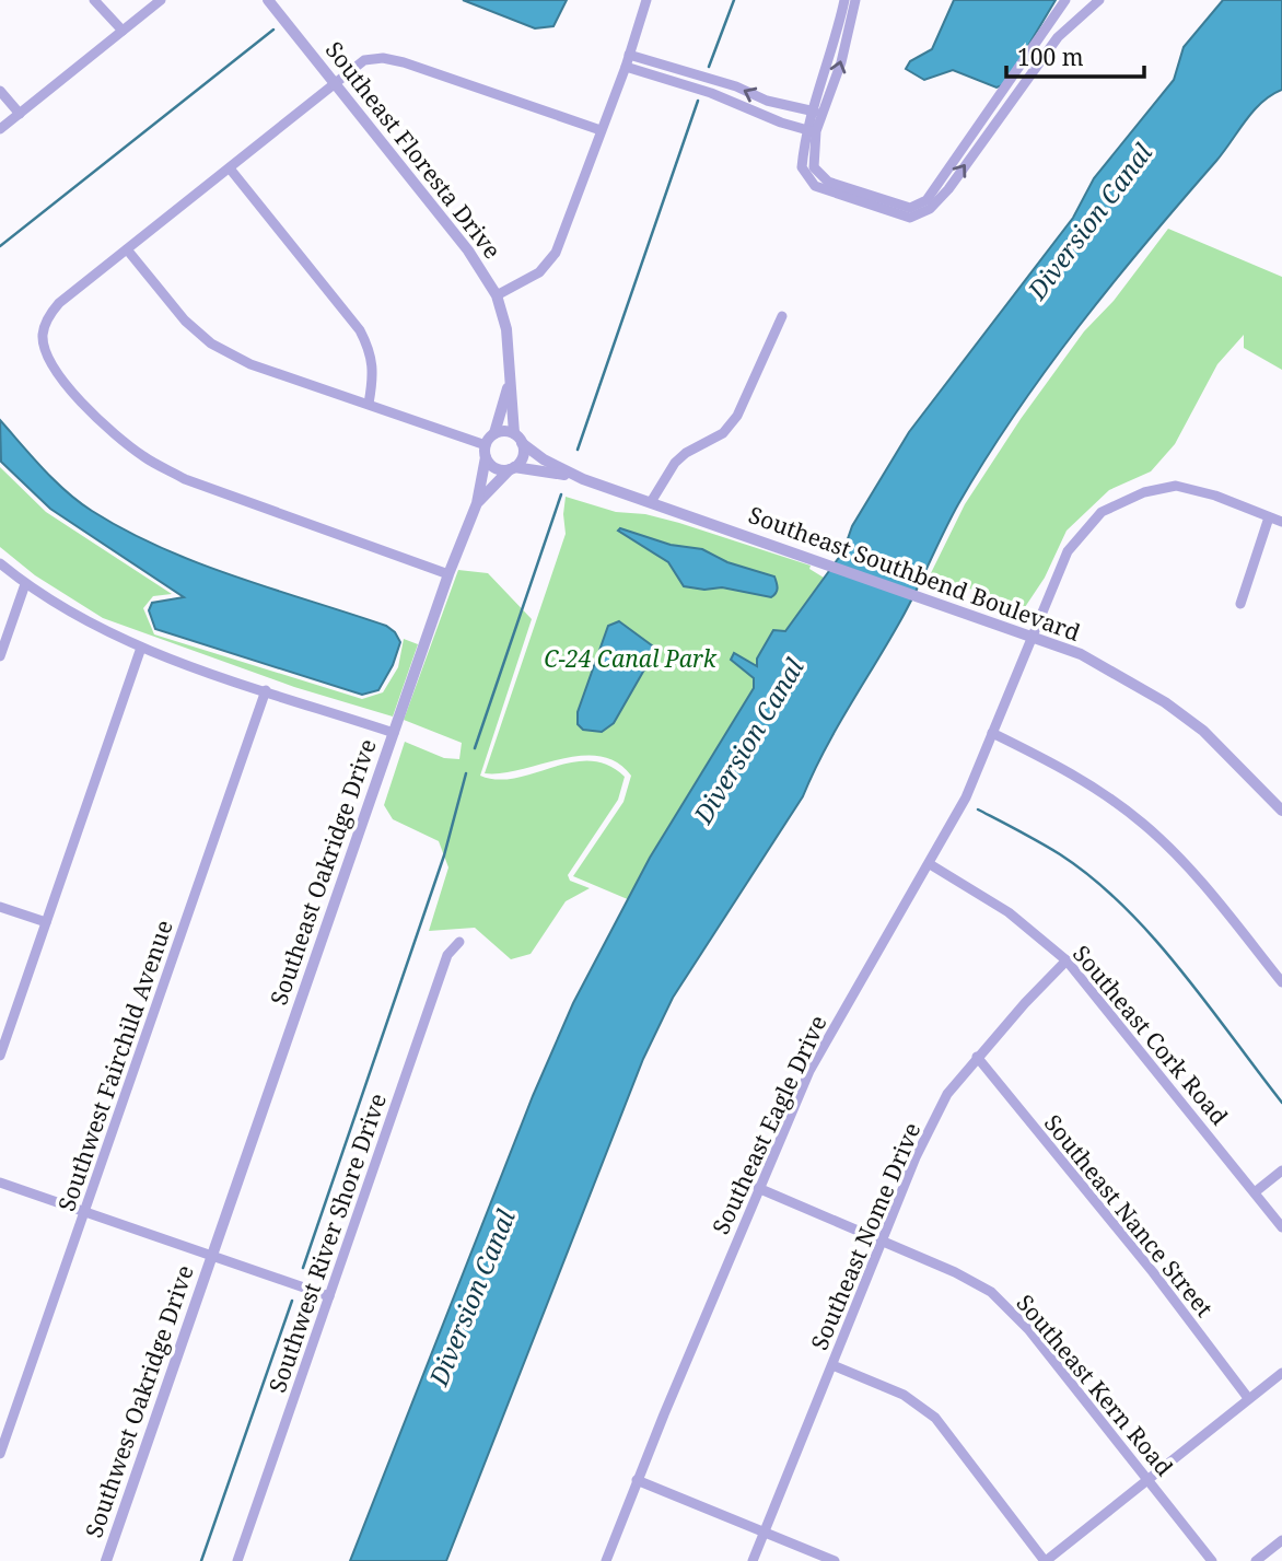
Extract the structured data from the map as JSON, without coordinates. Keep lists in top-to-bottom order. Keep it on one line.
{"streets":{"street":["Southeast Floresta Drive","Southeast Southbend Boulevard","Southeast Oakridge Drive","Southeast Cork Road","Southwest Fairchild Avenue","Southeast Eagle Drive","Southeast Nance Street","Southeast Nome Drive","Southwest River Shore Drive","Southeast Kern Road","Southwest Oakridge Drive"]},"crossings":[["Southeast Floresta Drive","Southeast Southbend Boulevard"],["Southeast Floresta Drive","Southeast Oakridge Drive"],["Southeast Southbend Boulevard","Southeast Oakridge Drive"],["Southeast Southbend Boulevard","Southeast Eagle Drive"],["Southeast Oakridge Drive","Southwest Oakridge Drive"],["Southeast Cork Road","Southeast Eagle Drive"],["Southeast Cork Road","Southeast Nome Drive"],["Southeast Eagle Drive","Southeast Kern Road"],["Southeast Nance Street","Southeast Nome Drive"],["Southeast Nome Drive","Southeast Kern Road"]],"water":["Diversion Canal"],"parks":["C-24 Canal Park"],"scale_bar":"100 m"}
